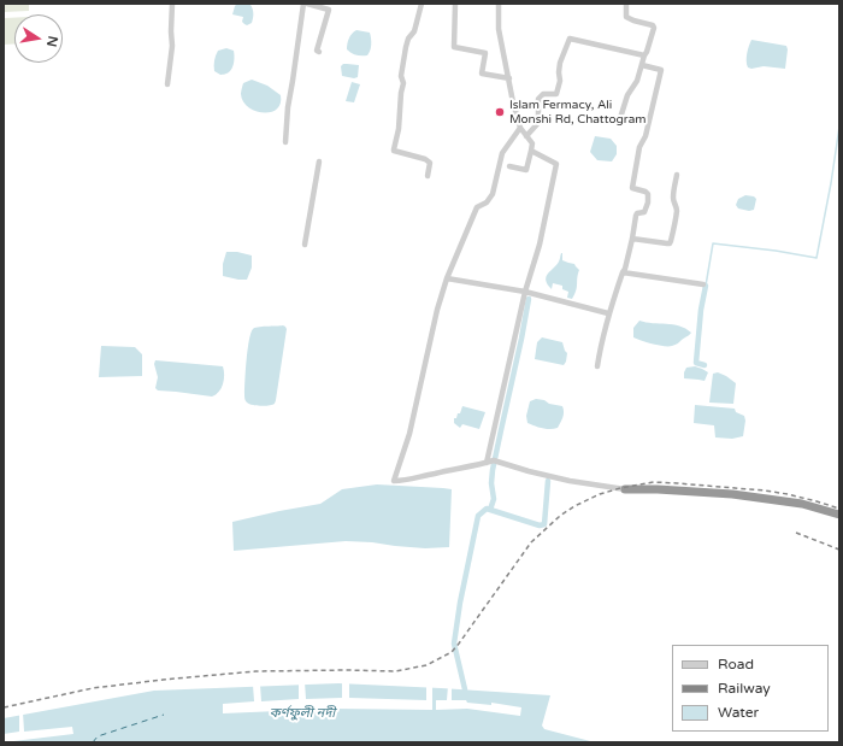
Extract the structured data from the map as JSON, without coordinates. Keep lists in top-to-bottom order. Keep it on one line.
{"water":["কর্ণফুলী নদী"],"places":["Islam Fermacy, Ali Monshi Rd, Chattogram"],"legend":["Road","Railway","Water"],"north":"right"}
